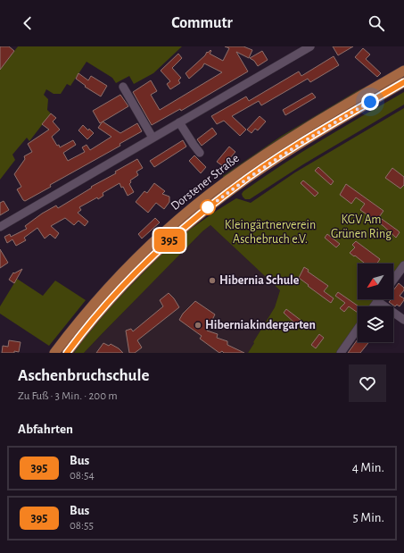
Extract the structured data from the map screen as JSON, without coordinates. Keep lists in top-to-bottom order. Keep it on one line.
{"streets":{"main road":["Dorstener Straße"]},"parks":["KGV Am Grünen Ring","Kleingärtnerverein Aschebruch e.V."],"places":["Hibernia Schule","Hiberniakindergarten"],"lines":["bus line 395"],"north":"bottom left","page":{"header":"Commutr","on_map":"395","heading":[["Aschenbruchschule","Zu Fuß · 3 Min. · 200 m"],"Abfahrten"],"list":[{"mark":"395","name":"Bus","note":"08:54","value":"4 Min."},{"mark":"395","name":"Bus","note":"08:55","value":"5 Min."}]}}
